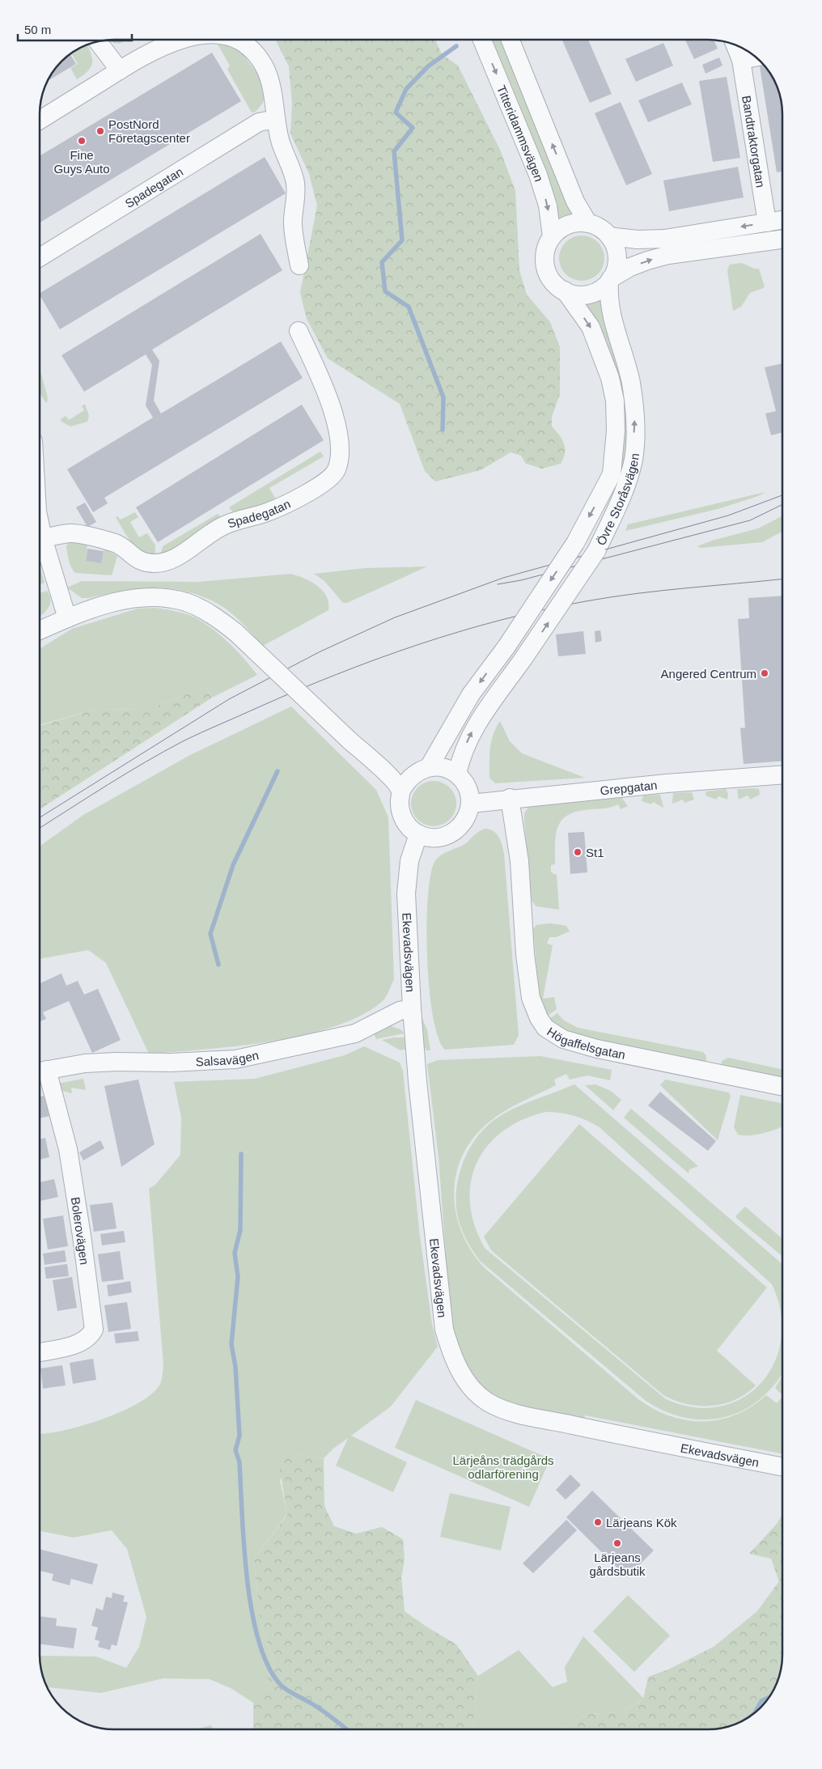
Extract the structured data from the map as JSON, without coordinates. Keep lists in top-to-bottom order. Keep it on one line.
{"streets":{"street":["Titteridammsvägen","Bandtraktorgatan","Spadegatan","Övre Storåsvägen","Grepgatan","Ekevadsvägen","Högaffelsgatan","Salsavägen","Bolerovägen"]},"crossings":[["Titteridammsvägen","Övre Storåsvägen"],["Övre Storåsvägen","Grepgatan"],["Övre Storåsvägen","Ekevadsvägen"],["Grepgatan","Ekevadsvägen"],["Grepgatan","Högaffelsgatan"],["Ekevadsvägen","Salsavägen"],["Salsavägen","Bolerovägen"]],"parks":["Lärjeåns trädgårds odlarförening"],"places":["PostNord Företagscenter","Fine Guys Auto","Angered Centrum","St1","Lärjeans Kök","Lärjeans gårdsbutik"],"scale_bar":"50 m"}
